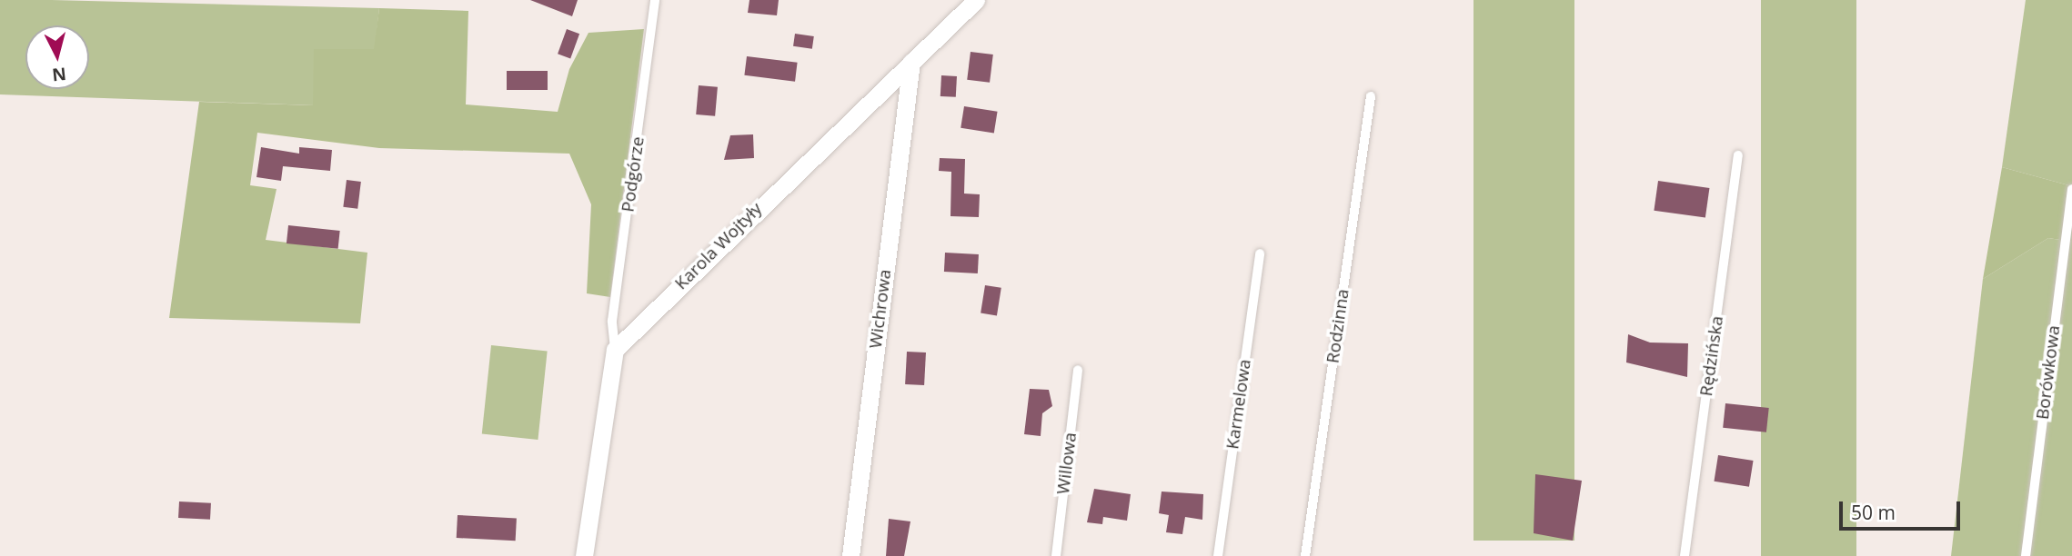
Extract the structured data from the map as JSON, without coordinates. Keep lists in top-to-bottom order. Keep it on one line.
{"streets":{"street":["Karola Wojtyły","Wichrowa"],"lane":["Podgórze","Rodzinna","Rędzińska","Borówkowa","Karmelowa","Willowa"]},"crossings":[["Podgórze","Karola Wojtyły"],["Karola Wojtyły","Wichrowa"]],"scale_bar":"50 m","north":"bottom"}
